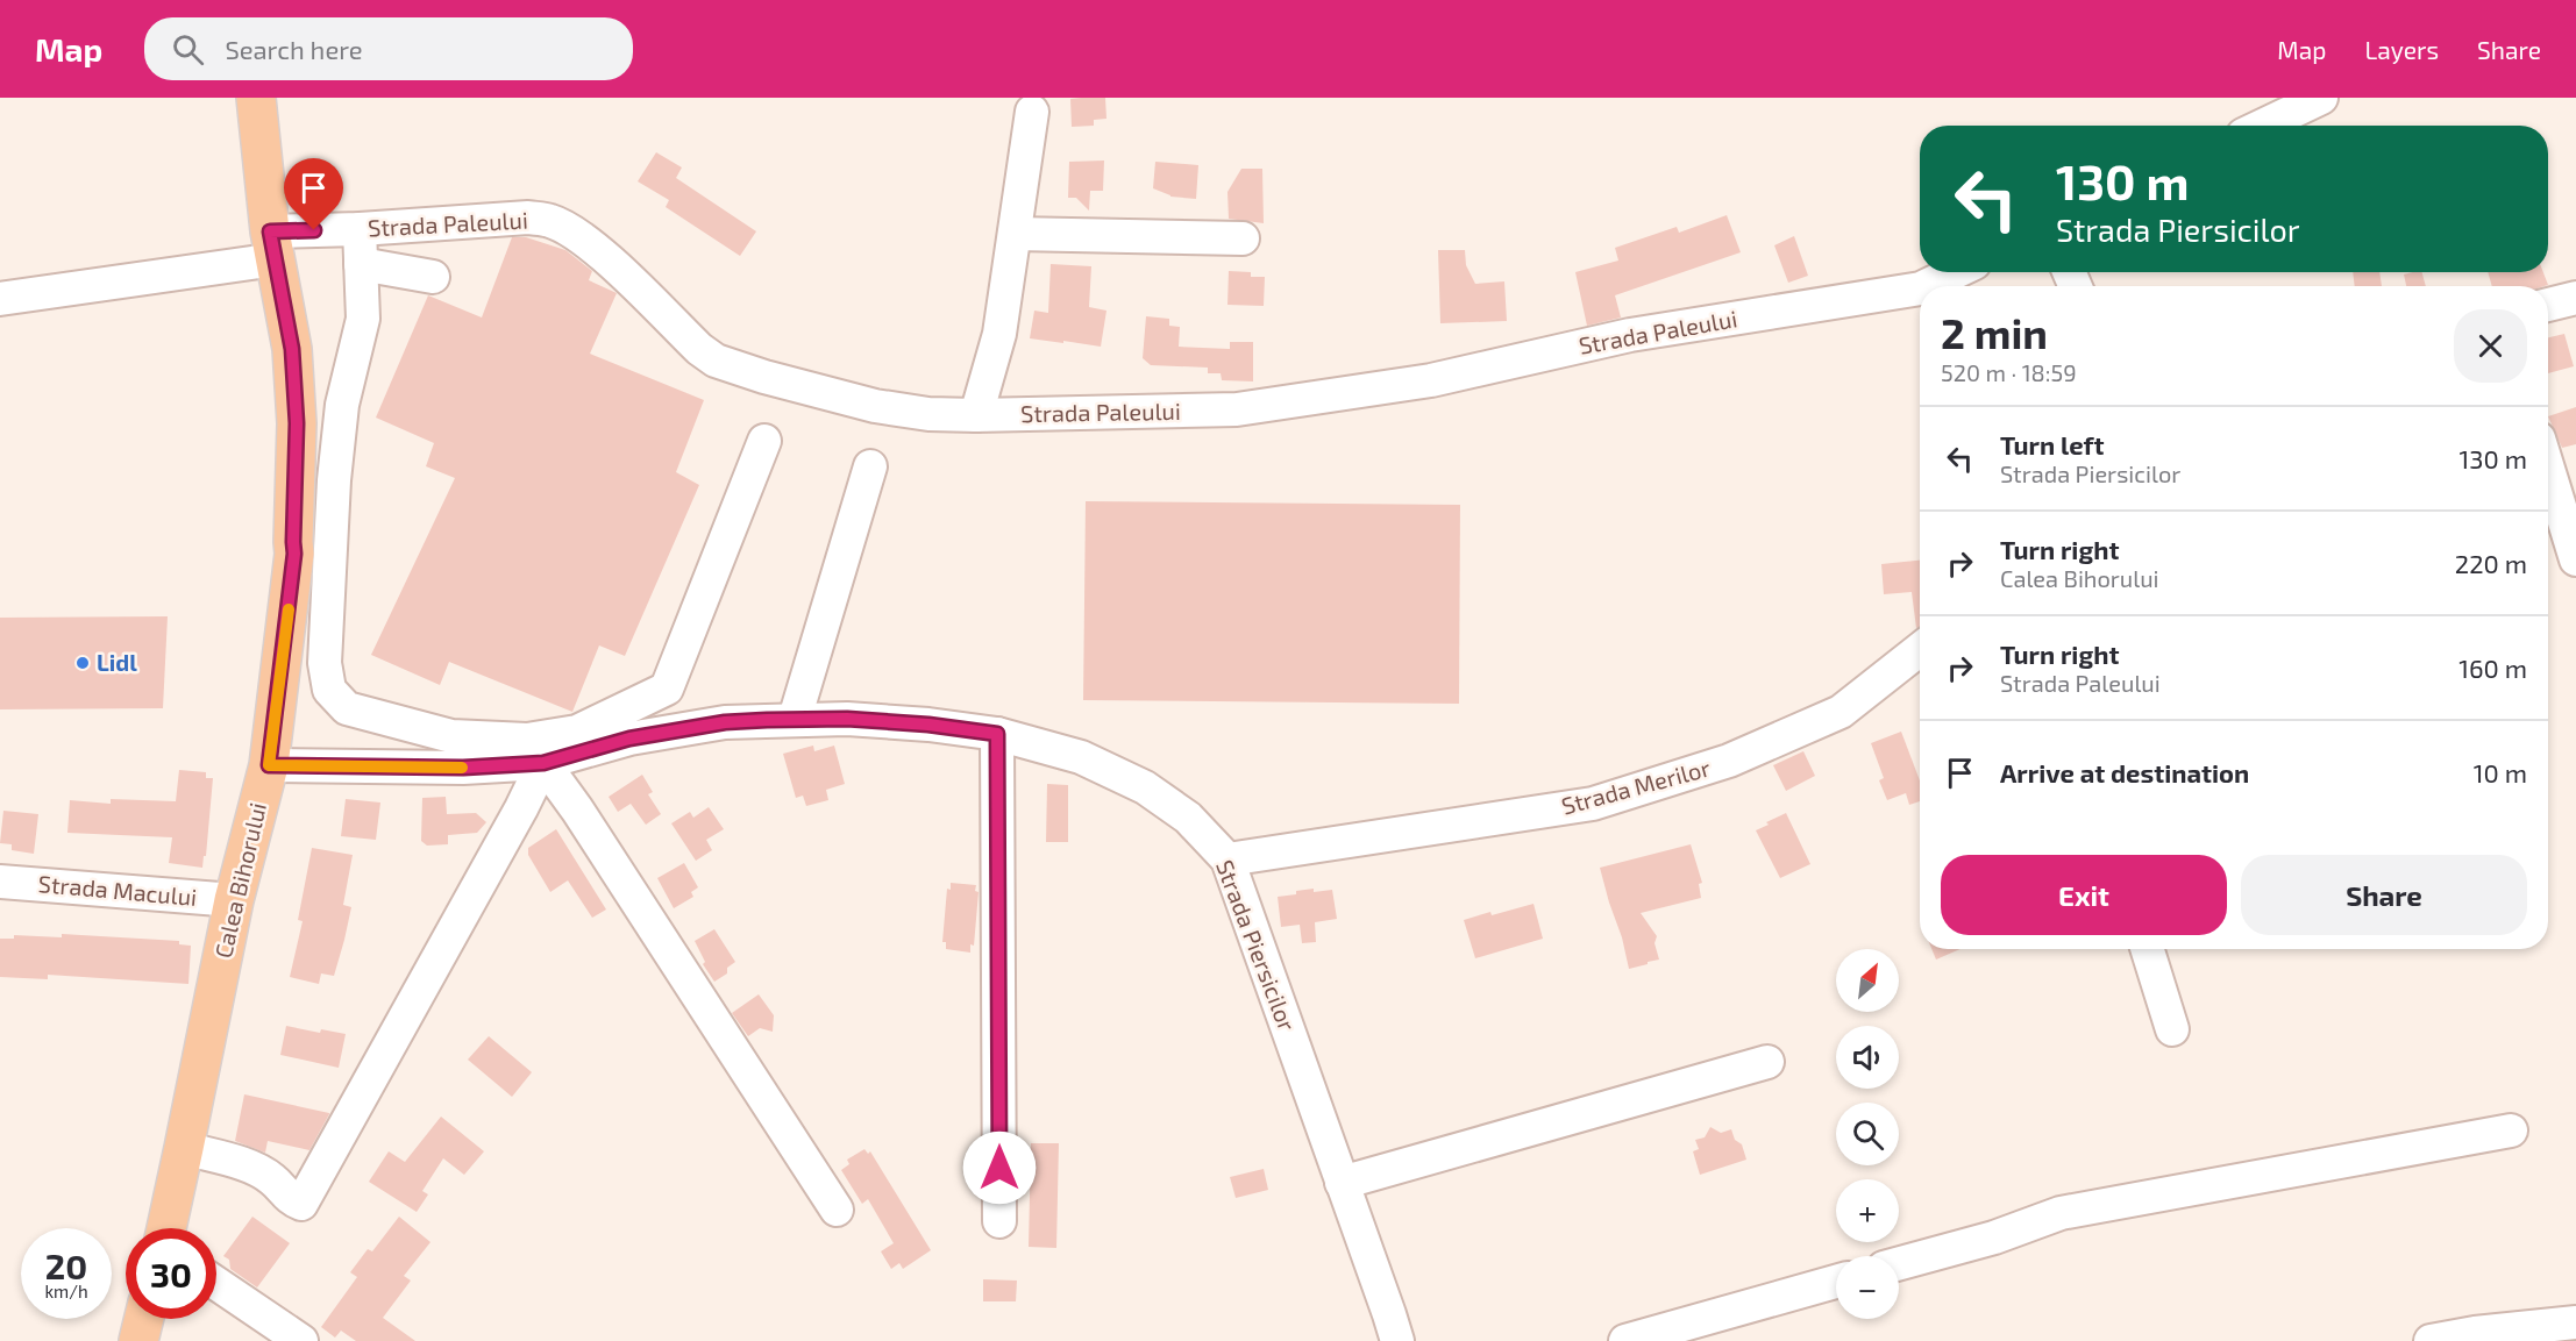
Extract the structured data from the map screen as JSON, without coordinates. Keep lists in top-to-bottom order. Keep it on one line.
{"streets":{"main road":["Calea Bihorului"],"street":["Strada Paleului","Strada Merilor","Strada Macului","Strada Piersicilor"]},"crossings":[["Strada Paleului","Calea Bihorului"],["Strada Merilor","Strada Piersicilor"],["Calea Bihorului","Strada Macului"],["Calea Bihorului","Strada Piersicilor"]],"places":["Lidl"],"north":"top right","page":{"header":"Map","search":"Search here","nav":["Map","Layers","Share"],"turn":["130 m","Strada Piersicilor"],"heading":["2 min","520 m · 18:59"],"list":[{"name":"Turn left","note":"Strada Piersicilor","value":"130 m"},{"name":"Turn right","note":"Calea Bihorului","value":"220 m"},{"name":"Turn right","note":"Strada Paleului","value":"160 m"},{"name":"Arrive at destination","value":"10 m"}],"buttons":["Exit","Share"],"map_buttons":["+","−"],"speed":"20 km/h","limit":"30"}}
